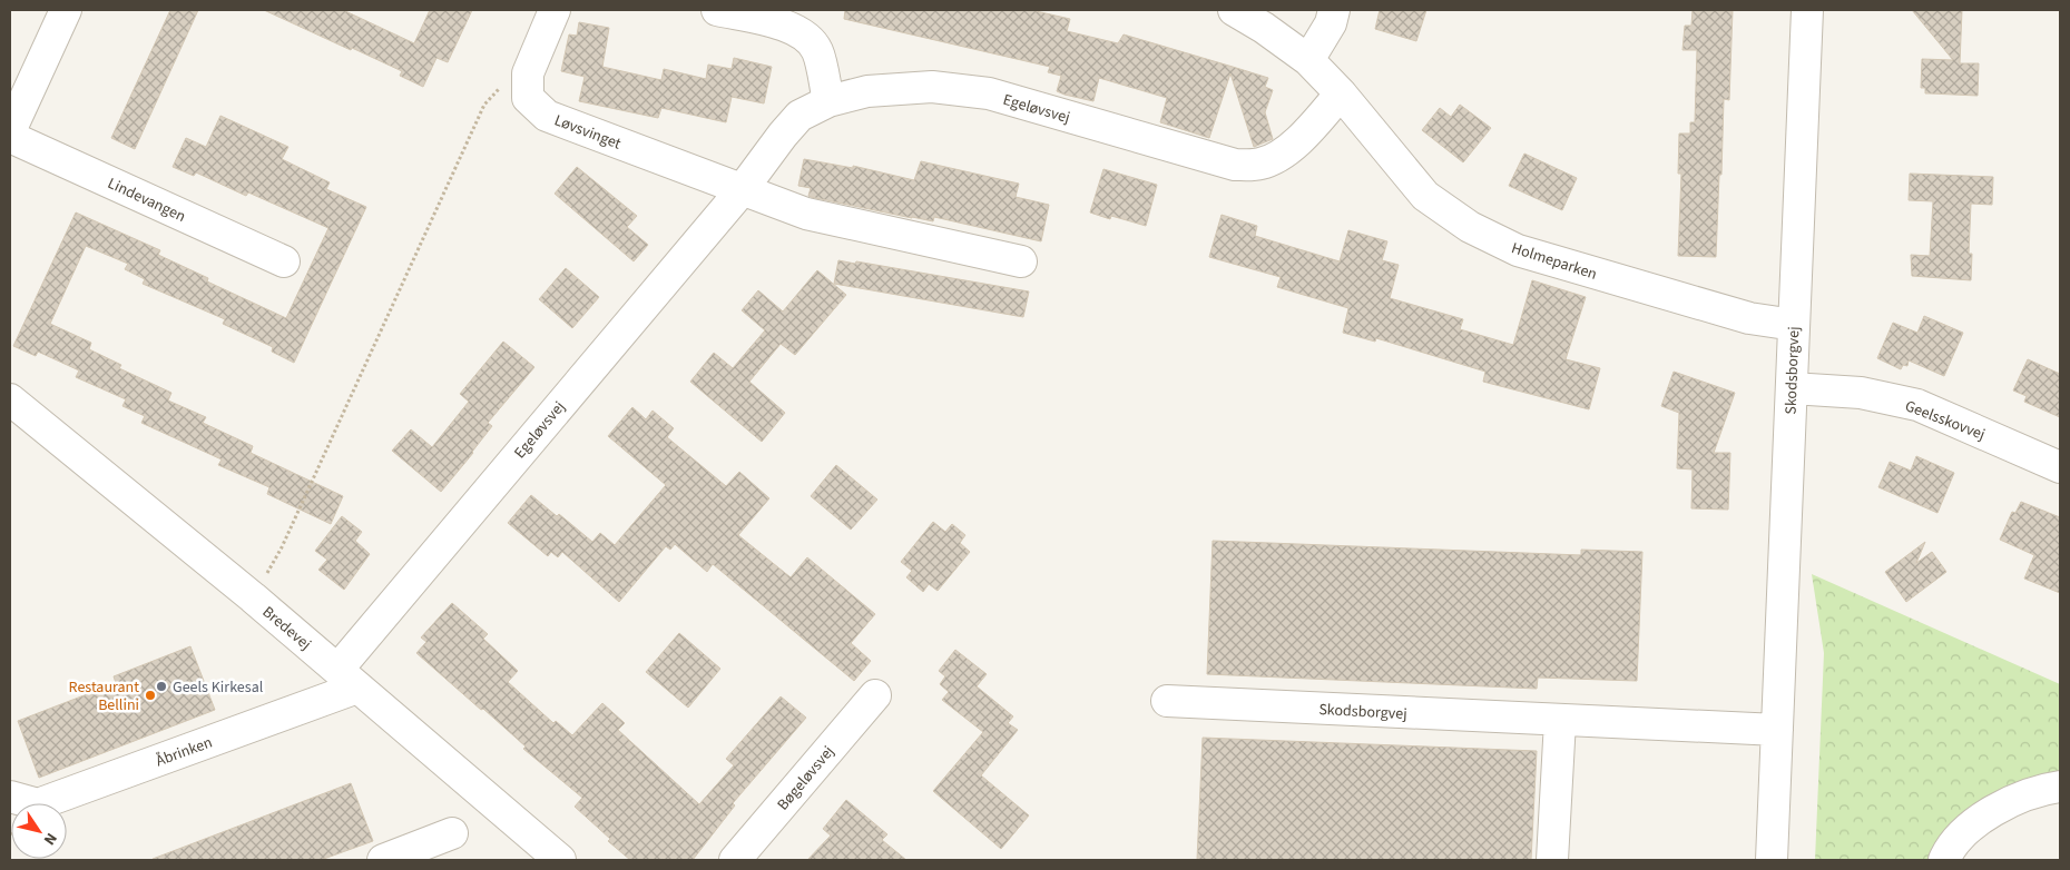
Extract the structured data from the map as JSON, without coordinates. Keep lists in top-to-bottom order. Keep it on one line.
{"streets":{"street":["Egeløvsvej","Løvsvinget","Lindevangen","Holmeparken","Skodsborgvej","Geelsskovvej","Bredevej","Åbrinken","Bøgeløvsvej"]},"crossings":[["Egeløvsvej","Løvsvinget"],["Egeløvsvej","Holmeparken"],["Egeløvsvej","Bredevej"],["Egeløvsvej","Åbrinken"],["Holmeparken","Skodsborgvej"],["Skodsborgvej","Geelsskovvej"],["Bredevej","Åbrinken"]],"places":["Geels Kirkesal","Restaurant Bellini"],"north":"bottom right"}
